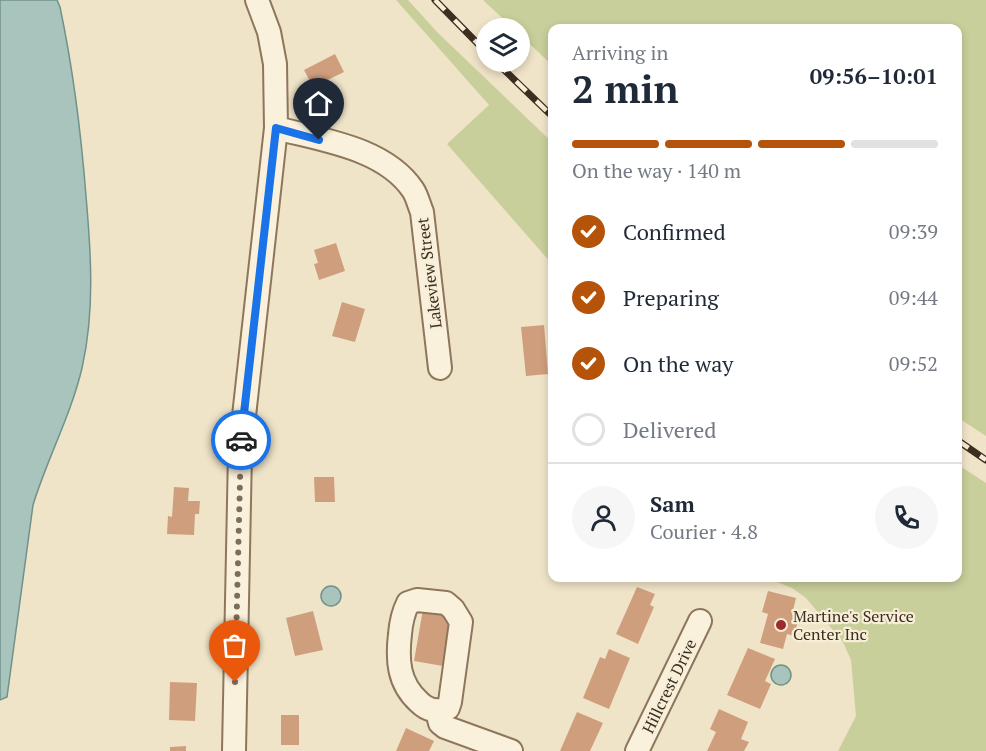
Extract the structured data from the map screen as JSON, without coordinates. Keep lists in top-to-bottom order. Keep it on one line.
{"streets":{"street":["Lakeview Street","Hillcrest Drive"]},"places":["Martine's Service Center Inc"],"page":{"heading":["2 min","Arriving in","09:56–10:01"],"panel":["Sam","Courier · 4.8"],"bar":"On the way · 140 m","list":[["Confirmed","09:39"],["Preparing","09:44"],["On the way","09:52"],"Delivered"]}}
